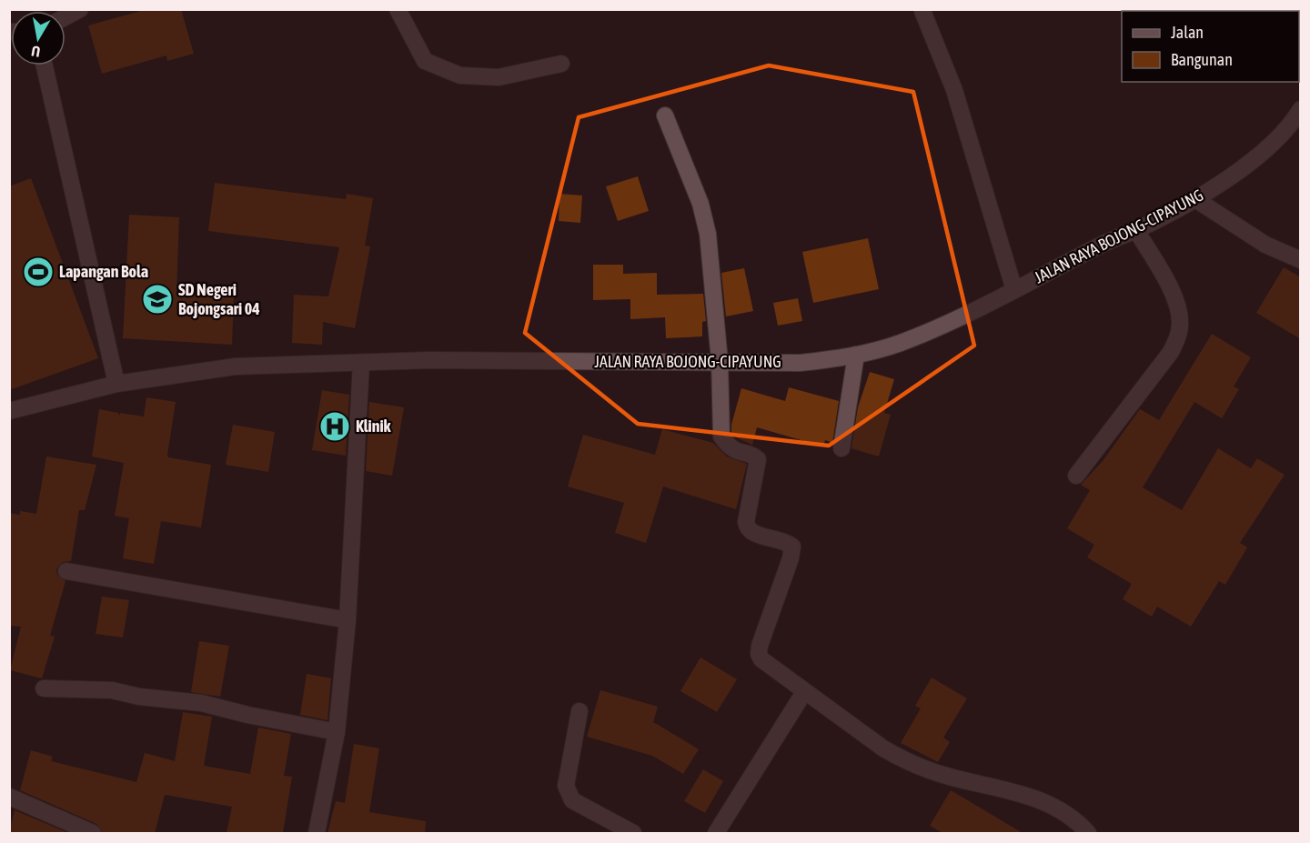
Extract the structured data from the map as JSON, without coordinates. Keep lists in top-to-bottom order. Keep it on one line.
{"streets":{"street":["JALAN RAYA BOJONG-CIPAYUNG"]},"places":{"sports":["Lapangan Bola"],"school or university":["SD Negeri Bojongsari 04"],"hospital":["Klinik"]},"legend":["Jalan","Bangunan"],"north":"bottom"}
